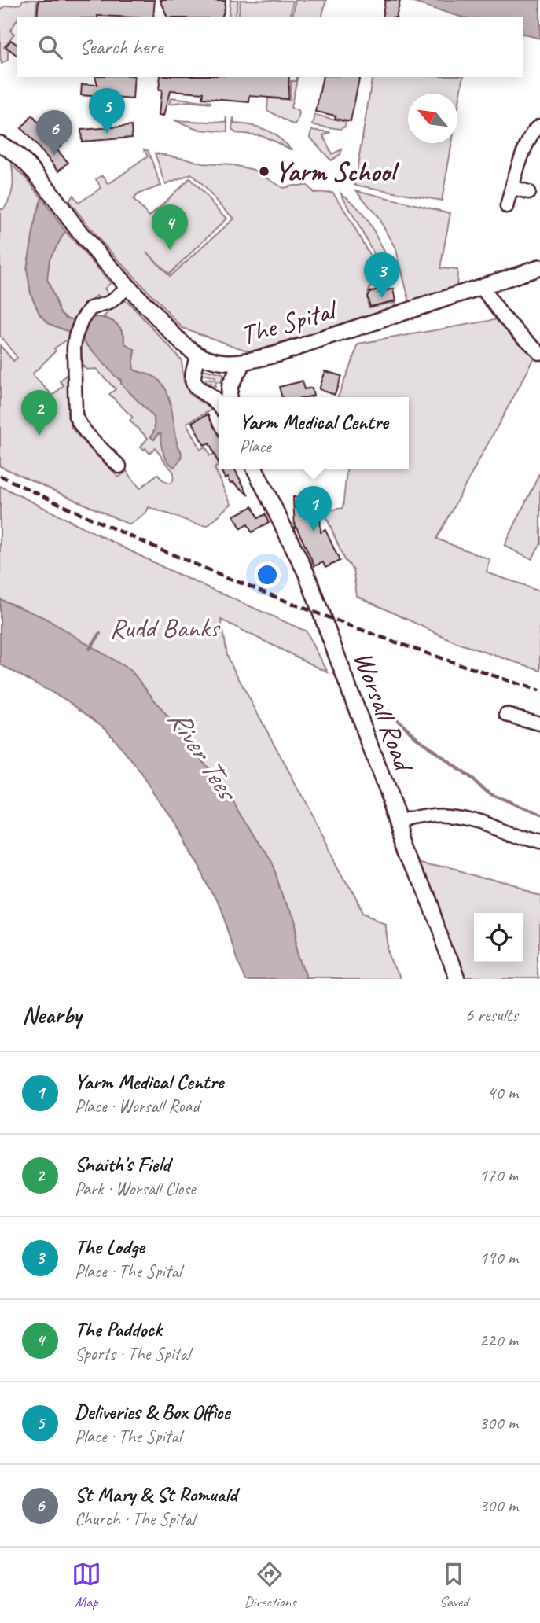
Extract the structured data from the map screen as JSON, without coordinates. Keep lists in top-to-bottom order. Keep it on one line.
{"streets":{"main road":["The Spital","Worsall Road"]},"water":["River Tees"],"parks":["Rudd Banks"],"places":["Yarm School"],"north":"top left","page":{"search":"Search here","pins":["5","6","4","3","2","1"],"popup":["Yarm Medical Centre","Place"],"heading":["Nearby","6 results"],"list":[{"mark":"1","name":"Yarm Medical Centre","note":"Place · Worsall Road","value":"40 m"},{"mark":"2","name":"Snaith's Field","note":"Park · Worsall Close","value":"170 m"},{"mark":"3","name":"The Lodge","note":"Place · The Spital","value":"190 m"},{"mark":"4","name":"The Paddock","note":"Sports · The Spital","value":"220 m"},{"mark":"5","name":"Deliveries & Box Office","note":"Place · The Spital","value":"300 m"},{"mark":"6","name":"St Mary & St Romuald","note":"Church · The Spital","value":"300 m"}],"nav":["Map","Directions","Saved"]}}
